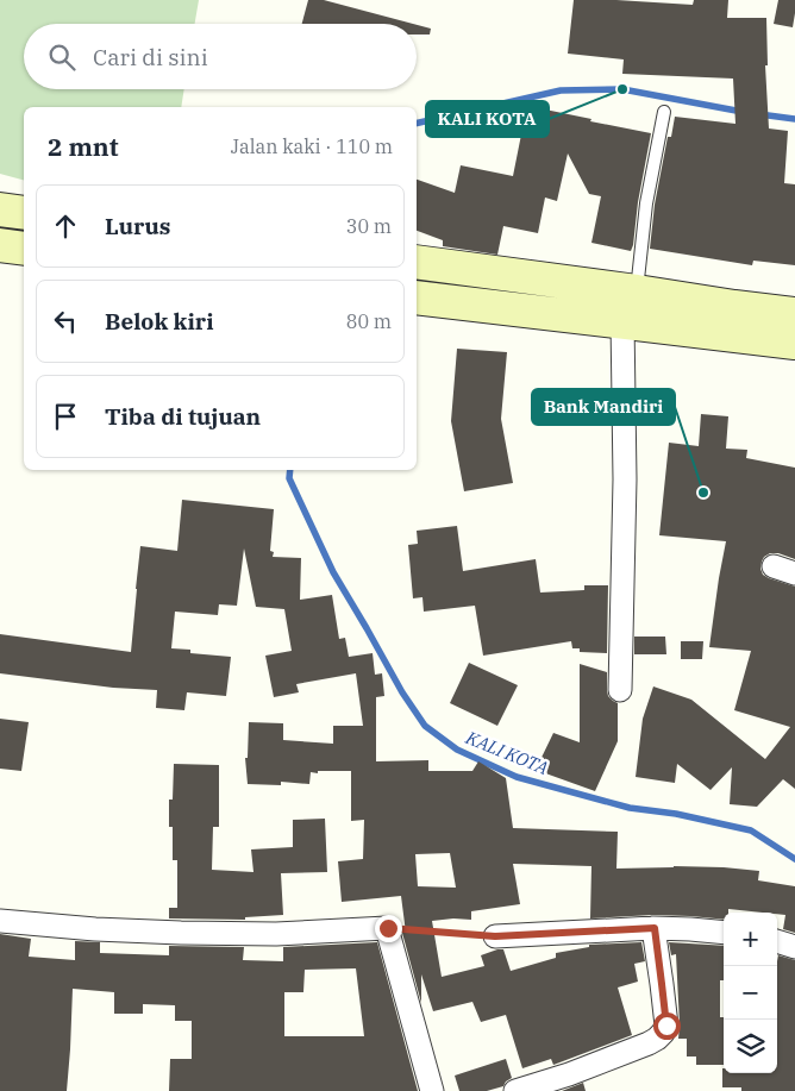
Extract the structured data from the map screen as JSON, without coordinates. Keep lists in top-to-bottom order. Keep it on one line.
{"water":["KALI KOTA"],"places":["KALI KOTA","Bank Mandiri"],"page":{"search":"Cari di sini","heading":["2 mnt","Jalan kaki · 110 m"],"list":[["Lurus","30 m"],["Belok kiri","80 m"],"Tiba di tujuan"],"map_buttons":["+","−"]}}
